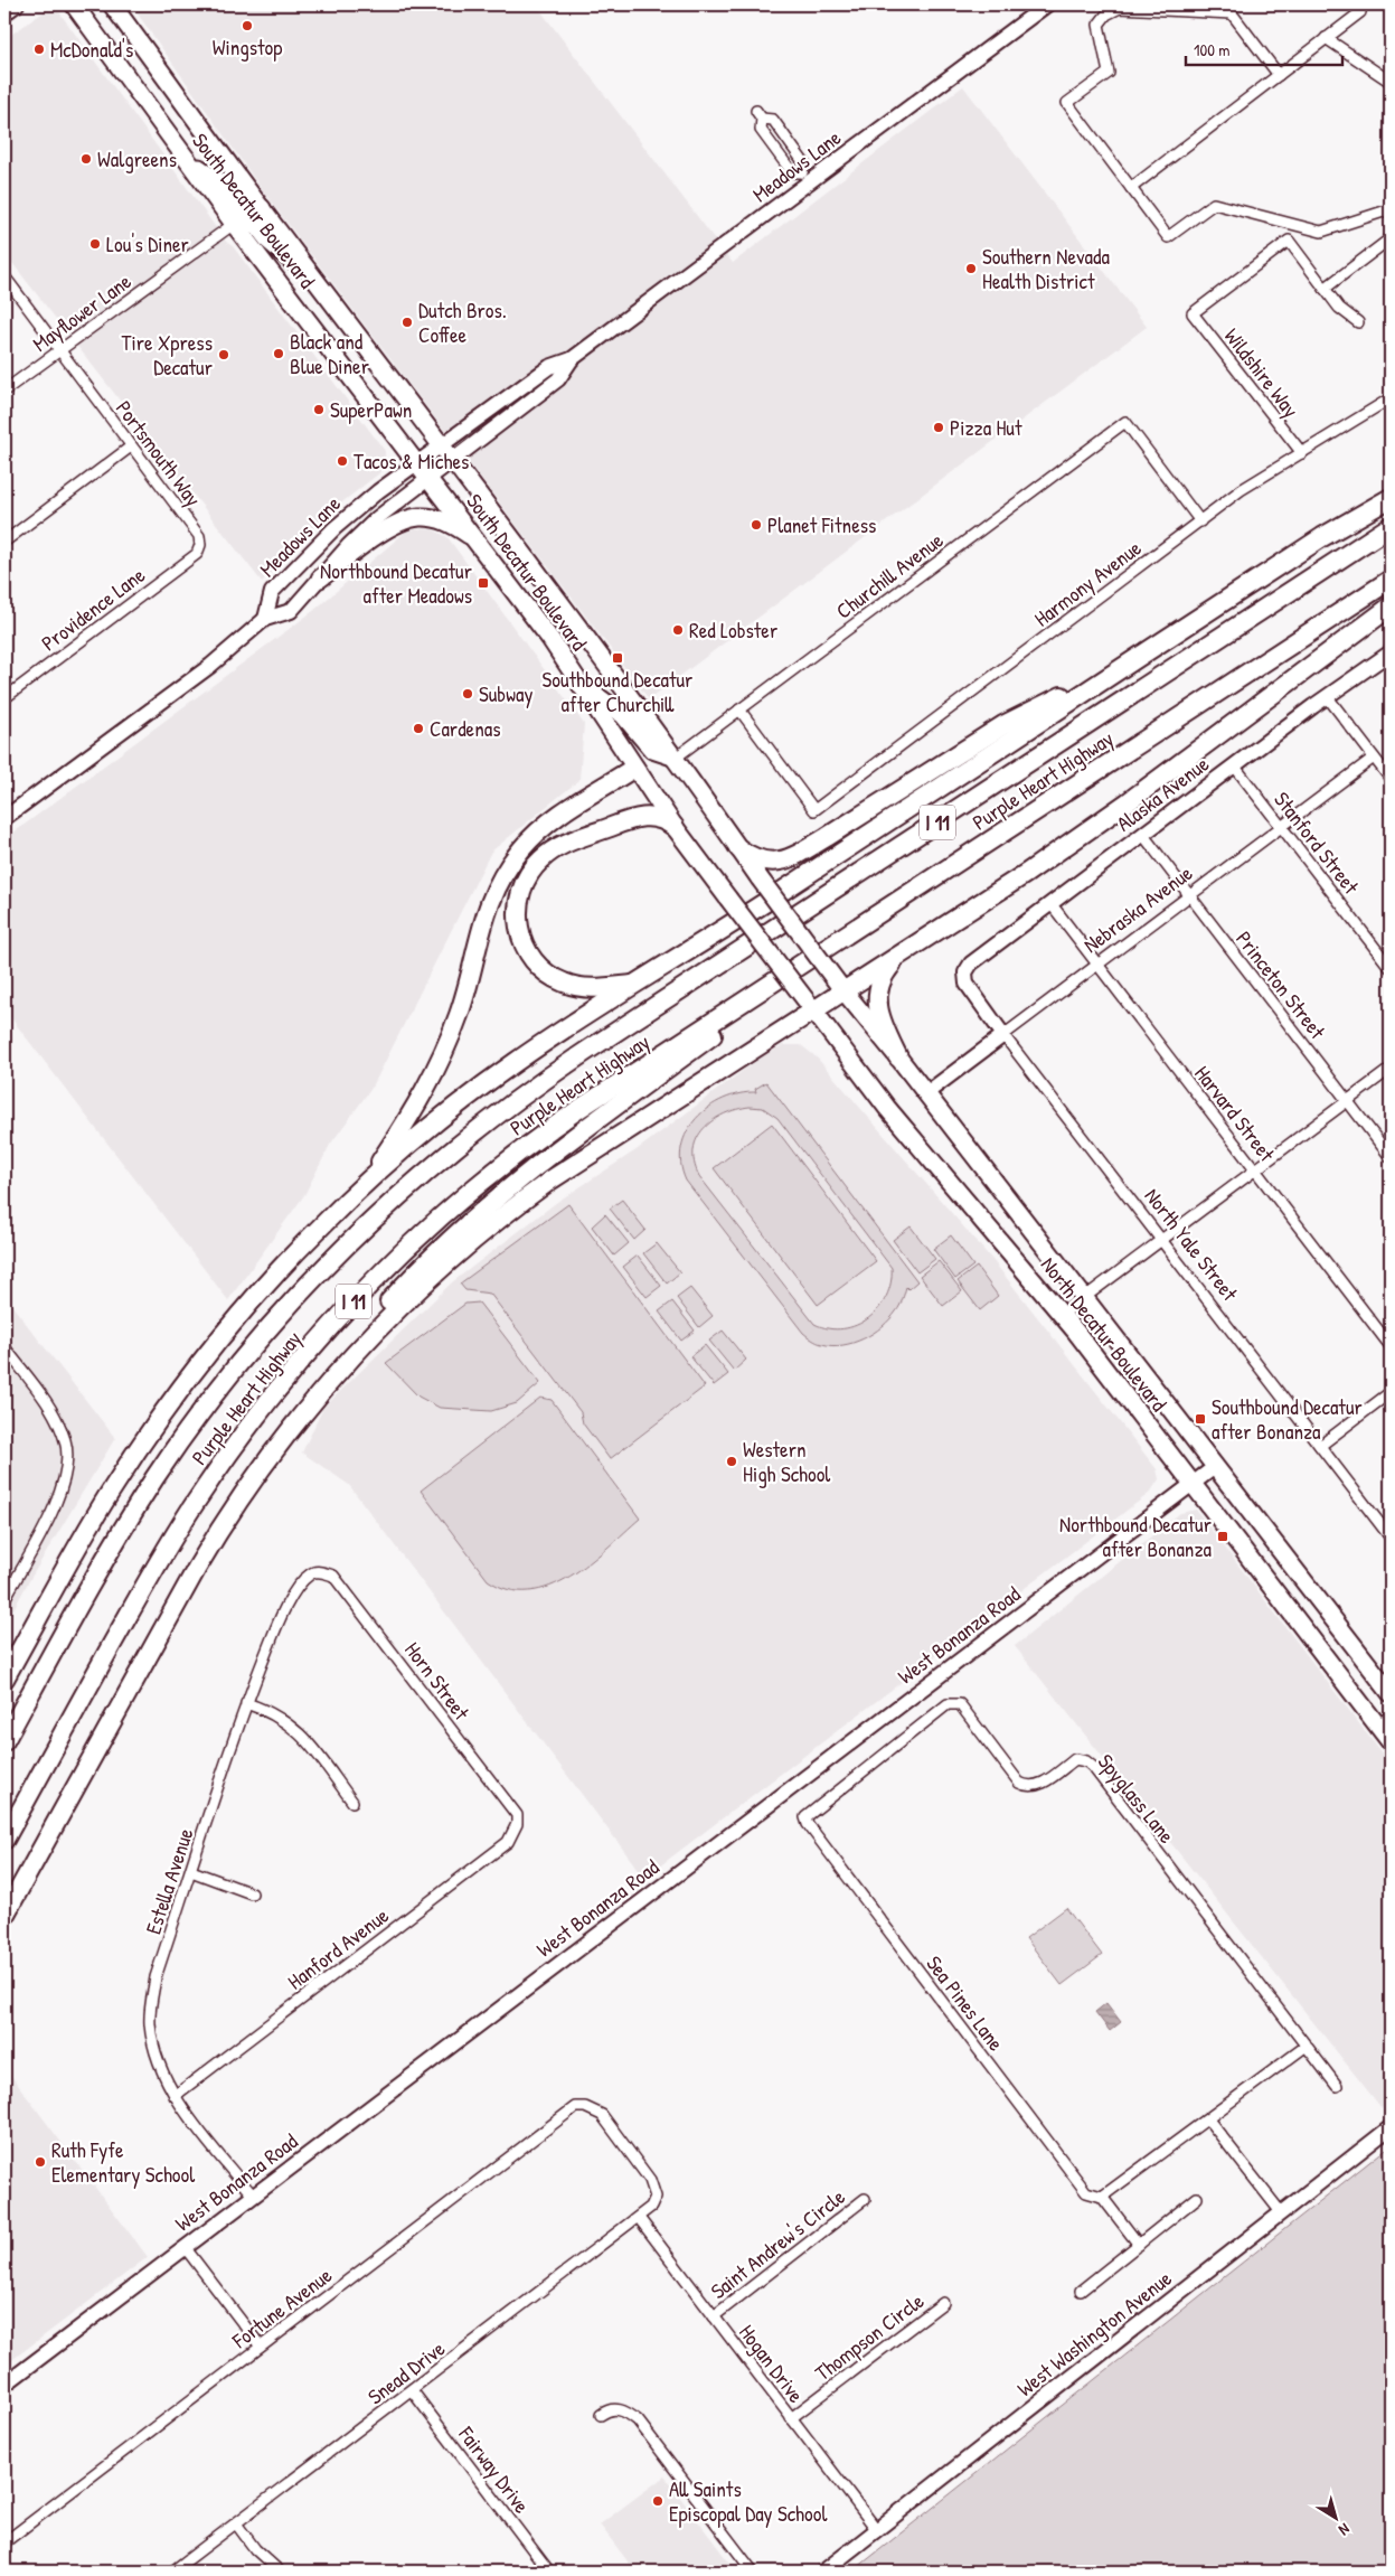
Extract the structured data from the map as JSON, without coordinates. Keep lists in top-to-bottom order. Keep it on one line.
{"streets":{"highway":["Purple Heart Highway","I 11"],"main road":["South Decatur Boulevard","North Decatur Boulevard"],"street":["Meadows Lane","Mayflower Lane","Wildshire Way","Portsmouth Way","Churchill Avenue","Harmony Avenue","Providence Lane","Alaska Avenue","Stanford Street","Nebraska Avenue","Princeton Street","Harvard Street","North Yale Street","West Bonanza Road","Horn Street","Spyglass Lane","Estella Avenue","Hanford Avenue","Sea Pines Lane","Saint Andrew's Circle","Fortune Avenue","West Washington Avenue","Thompson Circle","Hogan Drive","Snead Drive","Fairway Drive"]},"crossings":[["Meadows Lane","South Decatur Boulevard"],["South Decatur Boulevard","Mayflower Lane"],["South Decatur Boulevard","Churchill Avenue"],["South Decatur Boulevard","North Decatur Boulevard"],["Mayflower Lane","Portsmouth Way"],["Wildshire Way","Harmony Avenue"],["Portsmouth Way","Providence Lane"],["Churchill Avenue","Harmony Avenue"],["Alaska Avenue","Stanford Street"],["Alaska Avenue","Princeton Street"],["Alaska Avenue","Harvard Street"],["Alaska Avenue","North Yale Street"],["Stanford Street","Nebraska Avenue"],["Nebraska Avenue","Princeton Street"],["Nebraska Avenue","Harvard Street"],["Nebraska Avenue","North Yale Street"],["Nebraska Avenue","North Decatur Boulevard"],["North Decatur Boulevard","West Bonanza Road"],["West Bonanza Road","Estella Avenue"],["Horn Street","Estella Avenue"],["Horn Street","Hanford Avenue"],["Spyglass Lane","Sea Pines Lane"],["Estella Avenue","Hanford Avenue"],["Saint Andrew's Circle","Hogan Drive"],["Fortune Avenue","Snead Drive"],["West Washington Avenue","Hogan Drive"],["Thompson Circle","Hogan Drive"],["Hogan Drive","Snead Drive"],["Snead Drive","Fairway Drive"]],"places":{"other":["Wingstop","McDonald's","Walgreens","Lou's Diner","Southern Nevada Health District","Dutch Bros. Coffee","Black and Blue Diner","Tire Xpress Decatur","SuperPawn","Pizza Hut","Tacos & Miches","Planet Fitness","Red Lobster","Subway","Cardenas","Western High School","Ruth Fyfe Elementary School","All Saints Episcopal Day School"],"transit":["Northbound Decatur after Meadows","Southbound Decatur after Churchill","Southbound Decatur after Bonanza","Northbound Decatur after Bonanza"]},"scale_bar":"100 m","north":"bottom right"}
